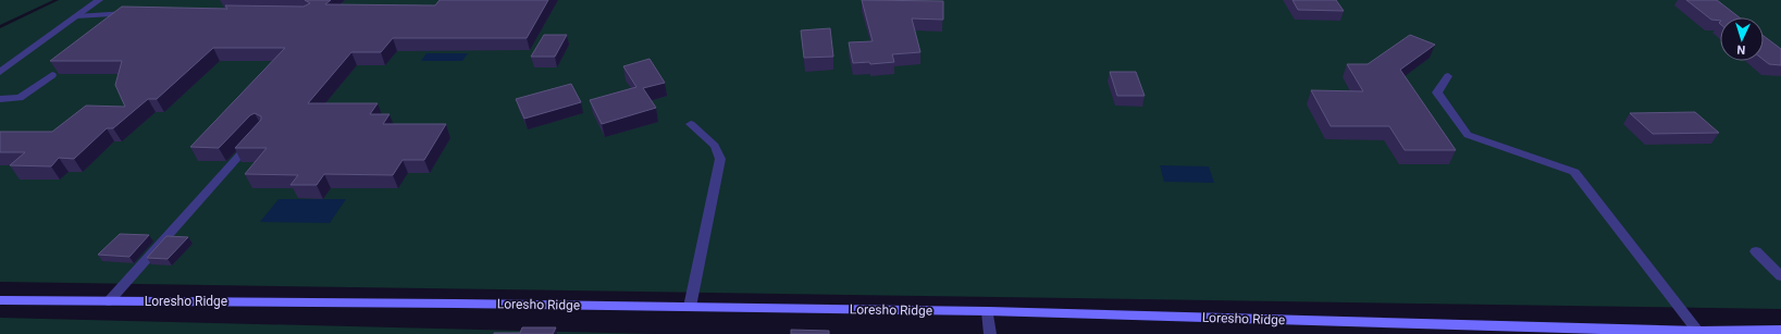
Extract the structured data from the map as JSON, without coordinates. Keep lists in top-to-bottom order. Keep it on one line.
{"streets":{"main road":["Loresho Ridge"]},"north":"bottom"}
